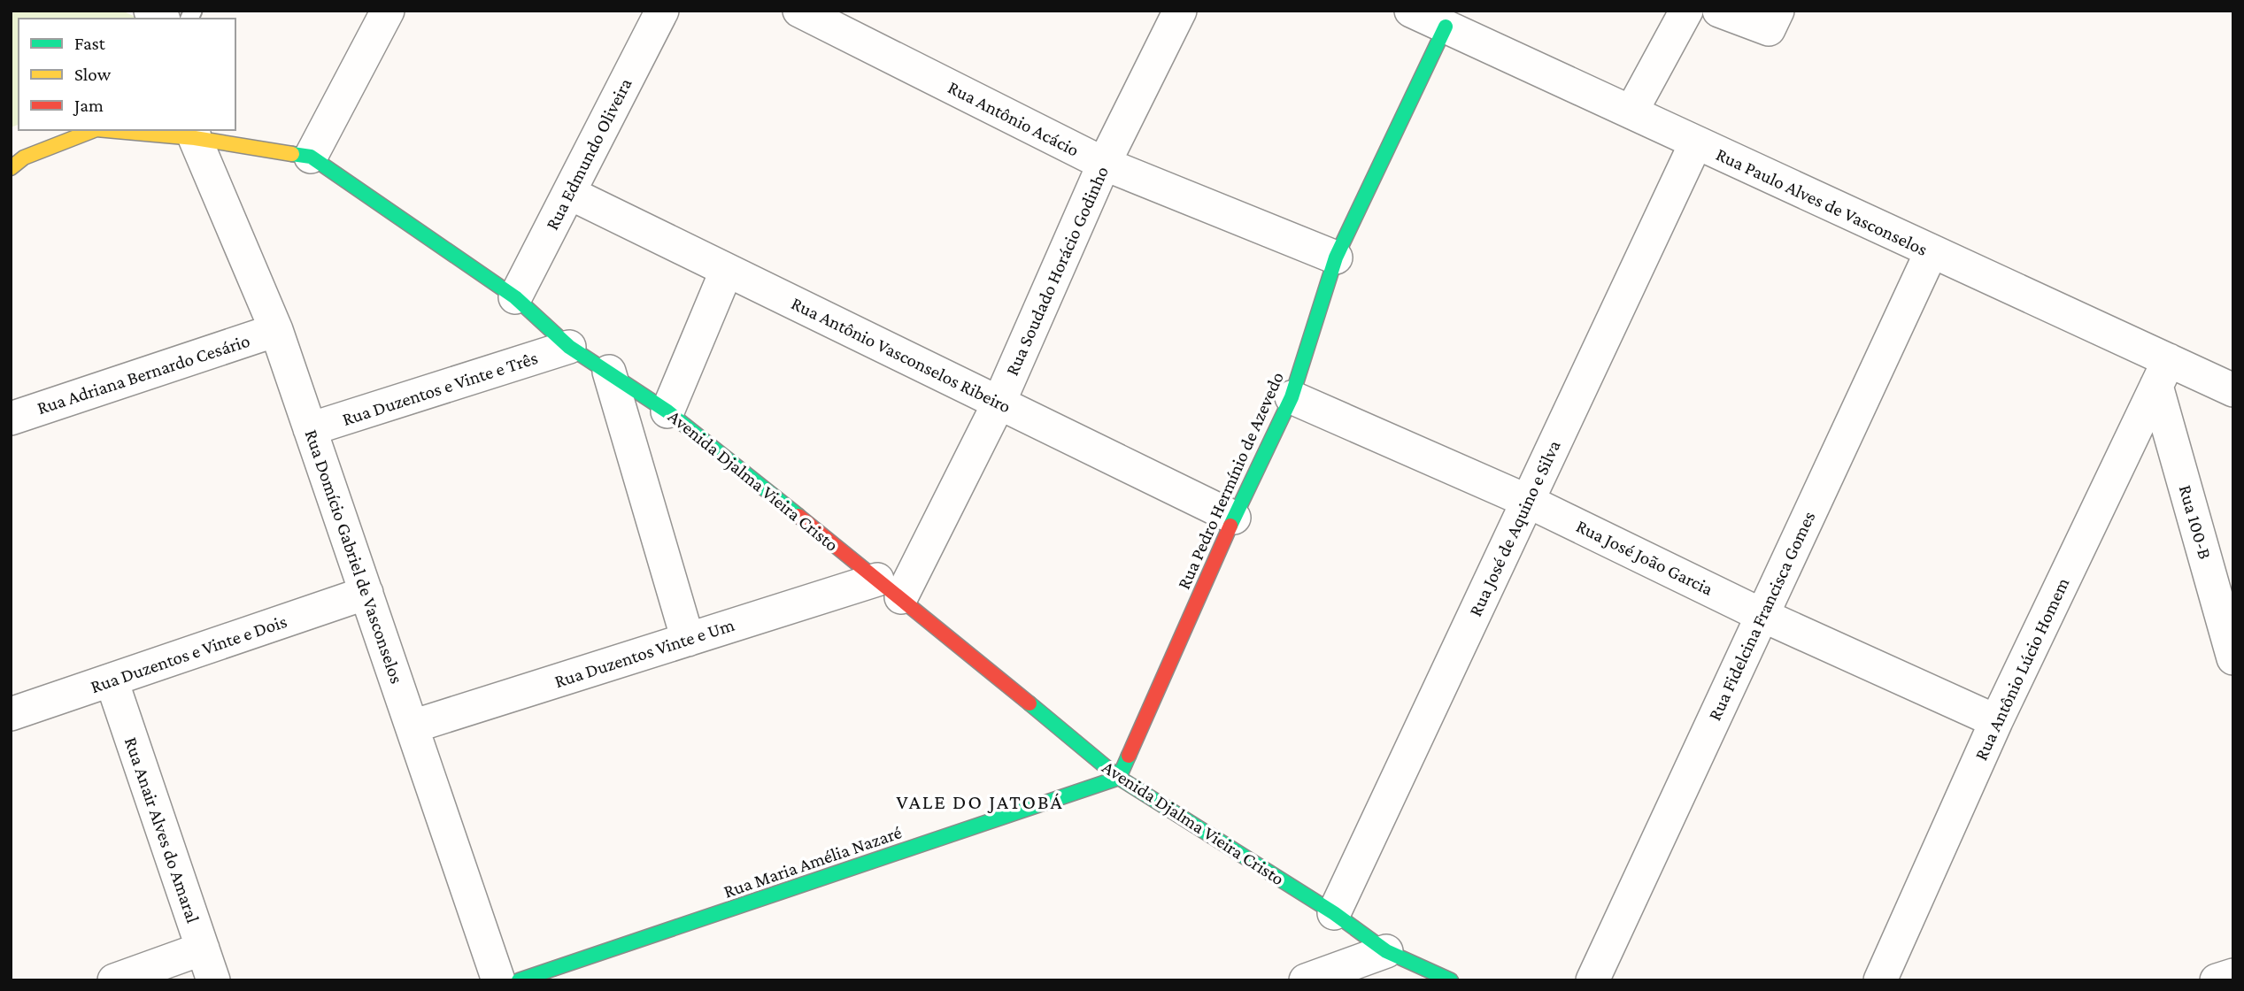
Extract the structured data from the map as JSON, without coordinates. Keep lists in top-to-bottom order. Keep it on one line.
{"streets":{"street":["Rua Antônio Acácio","Rua Edmundo Oliveira","Rua Paulo Alves de Vasconselos","Rua Soudado Horácio Godinho","Rua Antônio Vasconselos Ribeiro","Rua Adriana Bernardo Cesário","Rua Duzentos e Vinte e Três","Avenida Djalma Vieira Cristo","Rua Pedro Hermínio de Azevedo","Rua 100-B","Rua José de Aquino e Silva","Rua Domício Gabriel de Vasconselos","Rua José João Garcia","Rua Fidelcina Francisca Gomes","Rua Duzentos Vinte e Um","Rua Duzentos e Vinte e Dois","Rua Antônio Lúcio Homem","Rua Anair Alves do Amaral","Rua Maria Amélia Nazaré"]},"crossings":[["Rua Antônio Acácio","Rua Soudado Horácio Godinho"],["Rua Antônio Acácio","Rua Pedro Hermínio de Azevedo"],["Rua Edmundo Oliveira","Rua Antônio Vasconselos Ribeiro"],["Rua Edmundo Oliveira","Avenida Djalma Vieira Cristo"],["Rua Paulo Alves de Vasconselos","Rua Pedro Hermínio de Azevedo"],["Rua Paulo Alves de Vasconselos","Rua 100-B"],["Rua Paulo Alves de Vasconselos","Rua José de Aquino e Silva"],["Rua Paulo Alves de Vasconselos","Rua Fidelcina Francisca Gomes"],["Rua Paulo Alves de Vasconselos","Rua Antônio Lúcio Homem"],["Rua Soudado Horácio Godinho","Rua Antônio Vasconselos Ribeiro"],["Rua Soudado Horácio Godinho","Avenida Djalma Vieira Cristo"],["Rua Soudado Horácio Godinho","Rua Duzentos Vinte e Um"],["Rua Antônio Vasconselos Ribeiro","Rua Pedro Hermínio de Azevedo"],["Rua Adriana Bernardo Cesário","Rua Domício Gabriel de Vasconselos"],["Rua Duzentos e Vinte e Três","Avenida Djalma Vieira Cristo"],["Rua Duzentos e Vinte e Três","Rua Domício Gabriel de Vasconselos"],["Avenida Djalma Vieira Cristo","Rua Pedro Hermínio de Azevedo"],["Avenida Djalma Vieira Cristo","Rua José de Aquino e Silva"],["Avenida Djalma Vieira Cristo","Rua Domício Gabriel de Vasconselos"],["Avenida Djalma Vieira Cristo","Rua Duzentos Vinte e Um"],["Avenida Djalma Vieira Cristo","Rua Maria Amélia Nazaré"],["Rua Pedro Hermínio de Azevedo","Rua José João Garcia"],["Rua Pedro Hermínio de Azevedo","Rua Maria Amélia Nazaré"],["Rua 100-B","Rua Antônio Lúcio Homem"],["Rua José de Aquino e Silva","Rua José João Garcia"],["Rua Domício Gabriel de Vasconselos","Rua Duzentos Vinte e Um"],["Rua Domício Gabriel de Vasconselos","Rua Duzentos e Vinte e Dois"],["Rua José João Garcia","Rua Fidelcina Francisca Gomes"],["Rua José João Garcia","Rua Antônio Lúcio Homem"],["Rua Duzentos e Vinte e Dois","Rua Anair Alves do Amaral"]],"districts":["VALE DO JATOBÁ"],"legend":["Fast","Slow","Jam"]}
